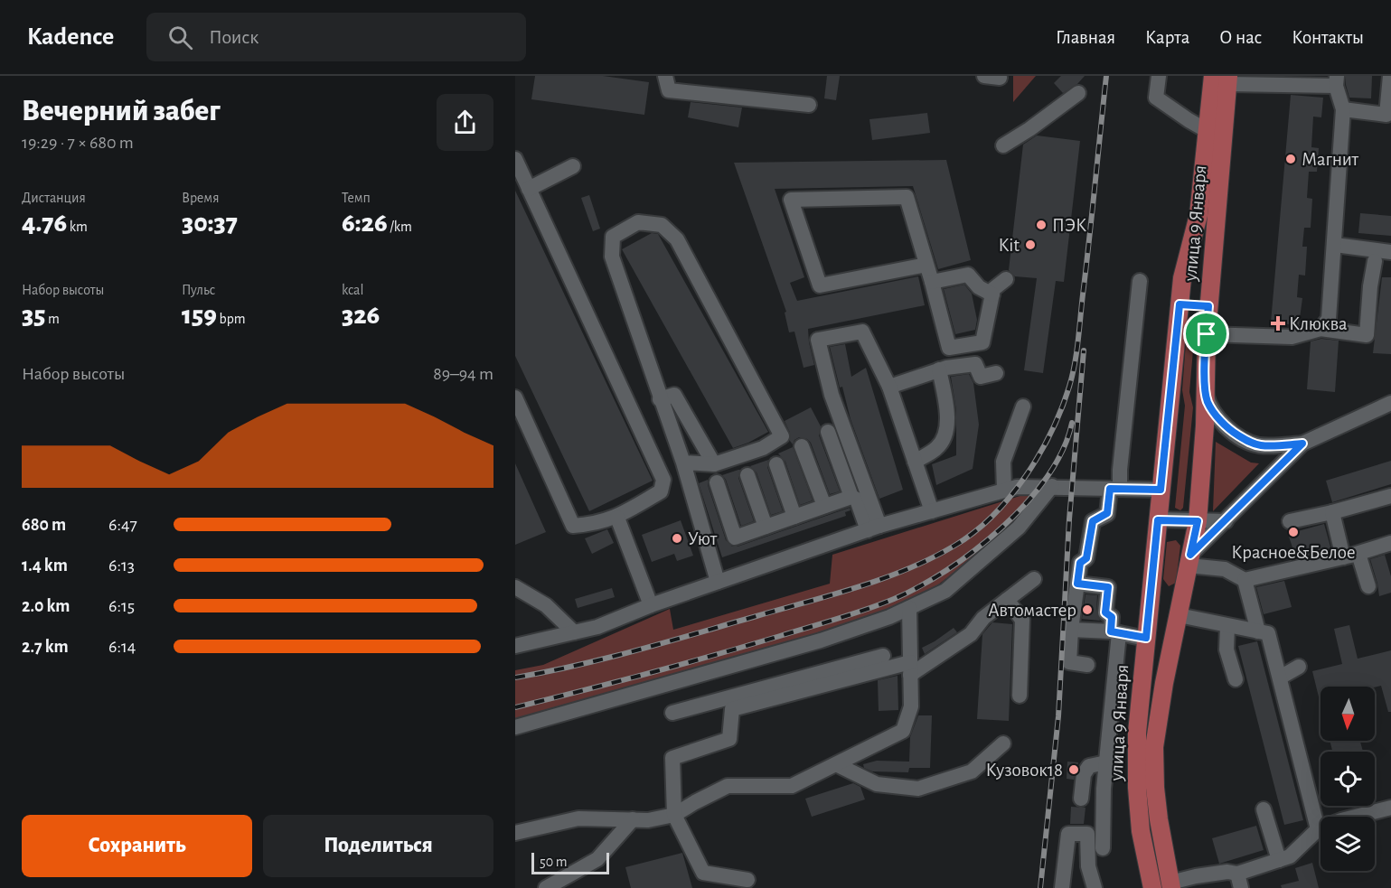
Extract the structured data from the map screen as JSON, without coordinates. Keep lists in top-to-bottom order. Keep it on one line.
{"streets":{"main road":["улица 9 Января"]},"places":{"other":["Магнит","ПЭК","Kit","Красное&Белое","Уют","Автомастер","Кузовок18"],"health":["Клюква"]},"scale_bar":"50 m","north":"bottom","page":{"header":"Kadence","search":"Поиск","nav":["Главная","Карта","О нас","Контакты"],"heading":["Вечерний забег","19:29 · 7 × 680 m"],"stats":[["Дистанция","4.76 km"],["Время","30:37"],["Темп","6:26 /km"],["Набор высоты","35 m"],["Пульс","159 bpm"],["kcal","326"]],"chart":["Набор высоты","89–94 m"],"list":[{"name":"680 m","note":"6:47"},{"name":"1.4 km","note":"6:13"},{"name":"2.0 km","note":"6:15"},{"name":"2.7 km","note":"6:14"}],"buttons":["Сохранить","Поделиться"],"scale":"50 m"}}
